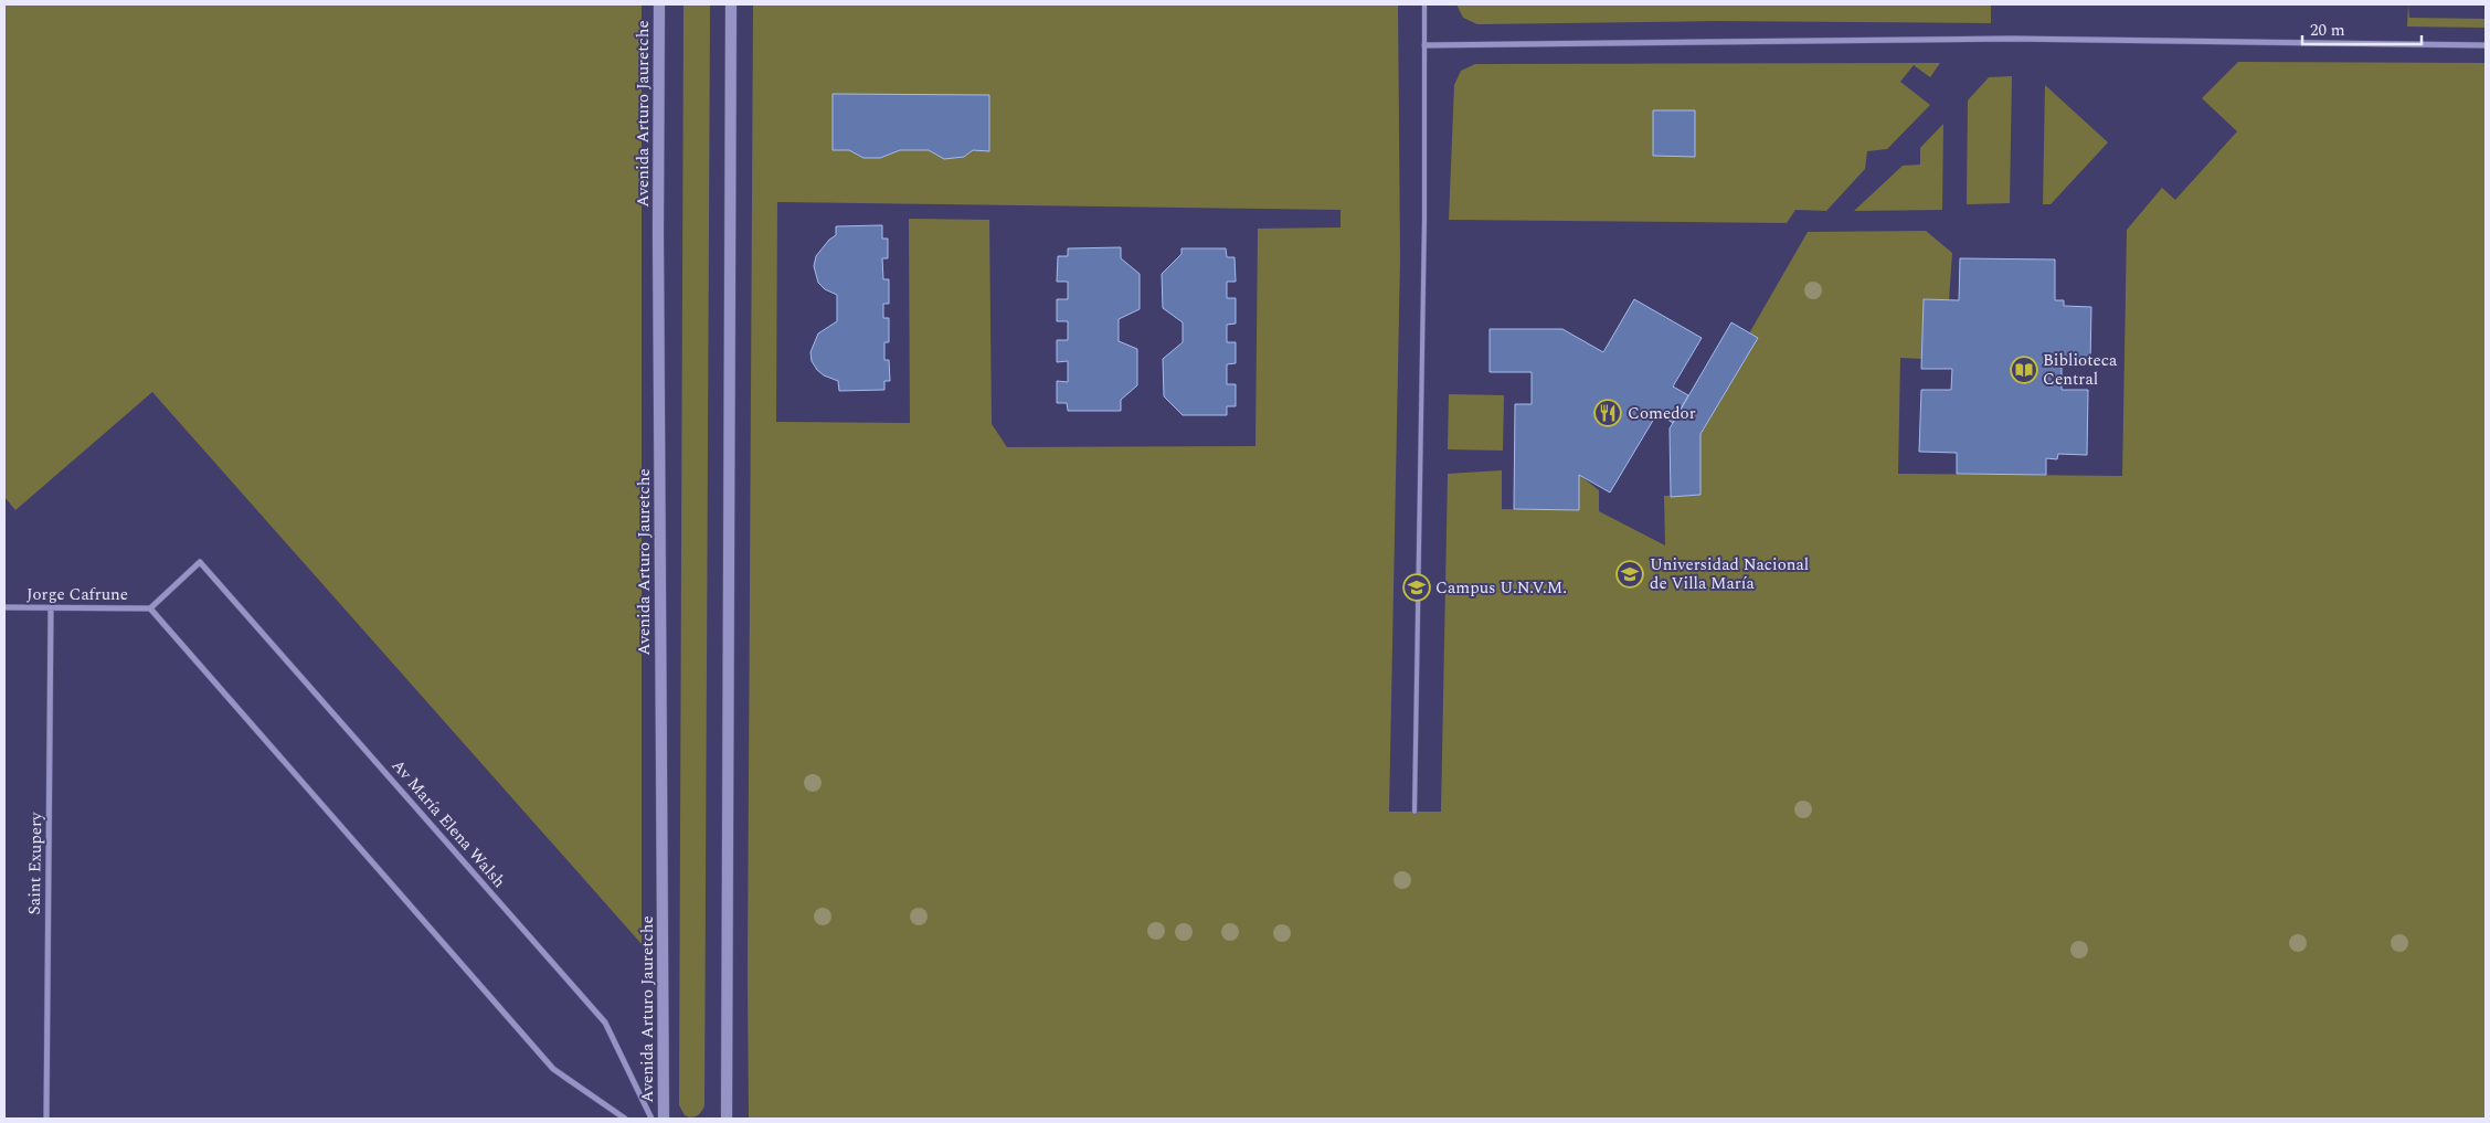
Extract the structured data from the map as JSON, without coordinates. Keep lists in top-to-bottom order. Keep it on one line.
{"streets":{"main road":["Avenida Arturo Jauretche"],"street":["Jorge Cafrune","Av María Elena Walsh","Saint Exupery"]},"crossings":[["Jorge Cafrune","Av María Elena Walsh"],["Jorge Cafrune","Saint Exupery"]],"places":{"library":["Biblioteca Central"],"restaurant":["Comedor"],"school or university":["Universidad Nacional de Villa María","Campus U.N.V.M."]},"scale_bar":"20 m"}
